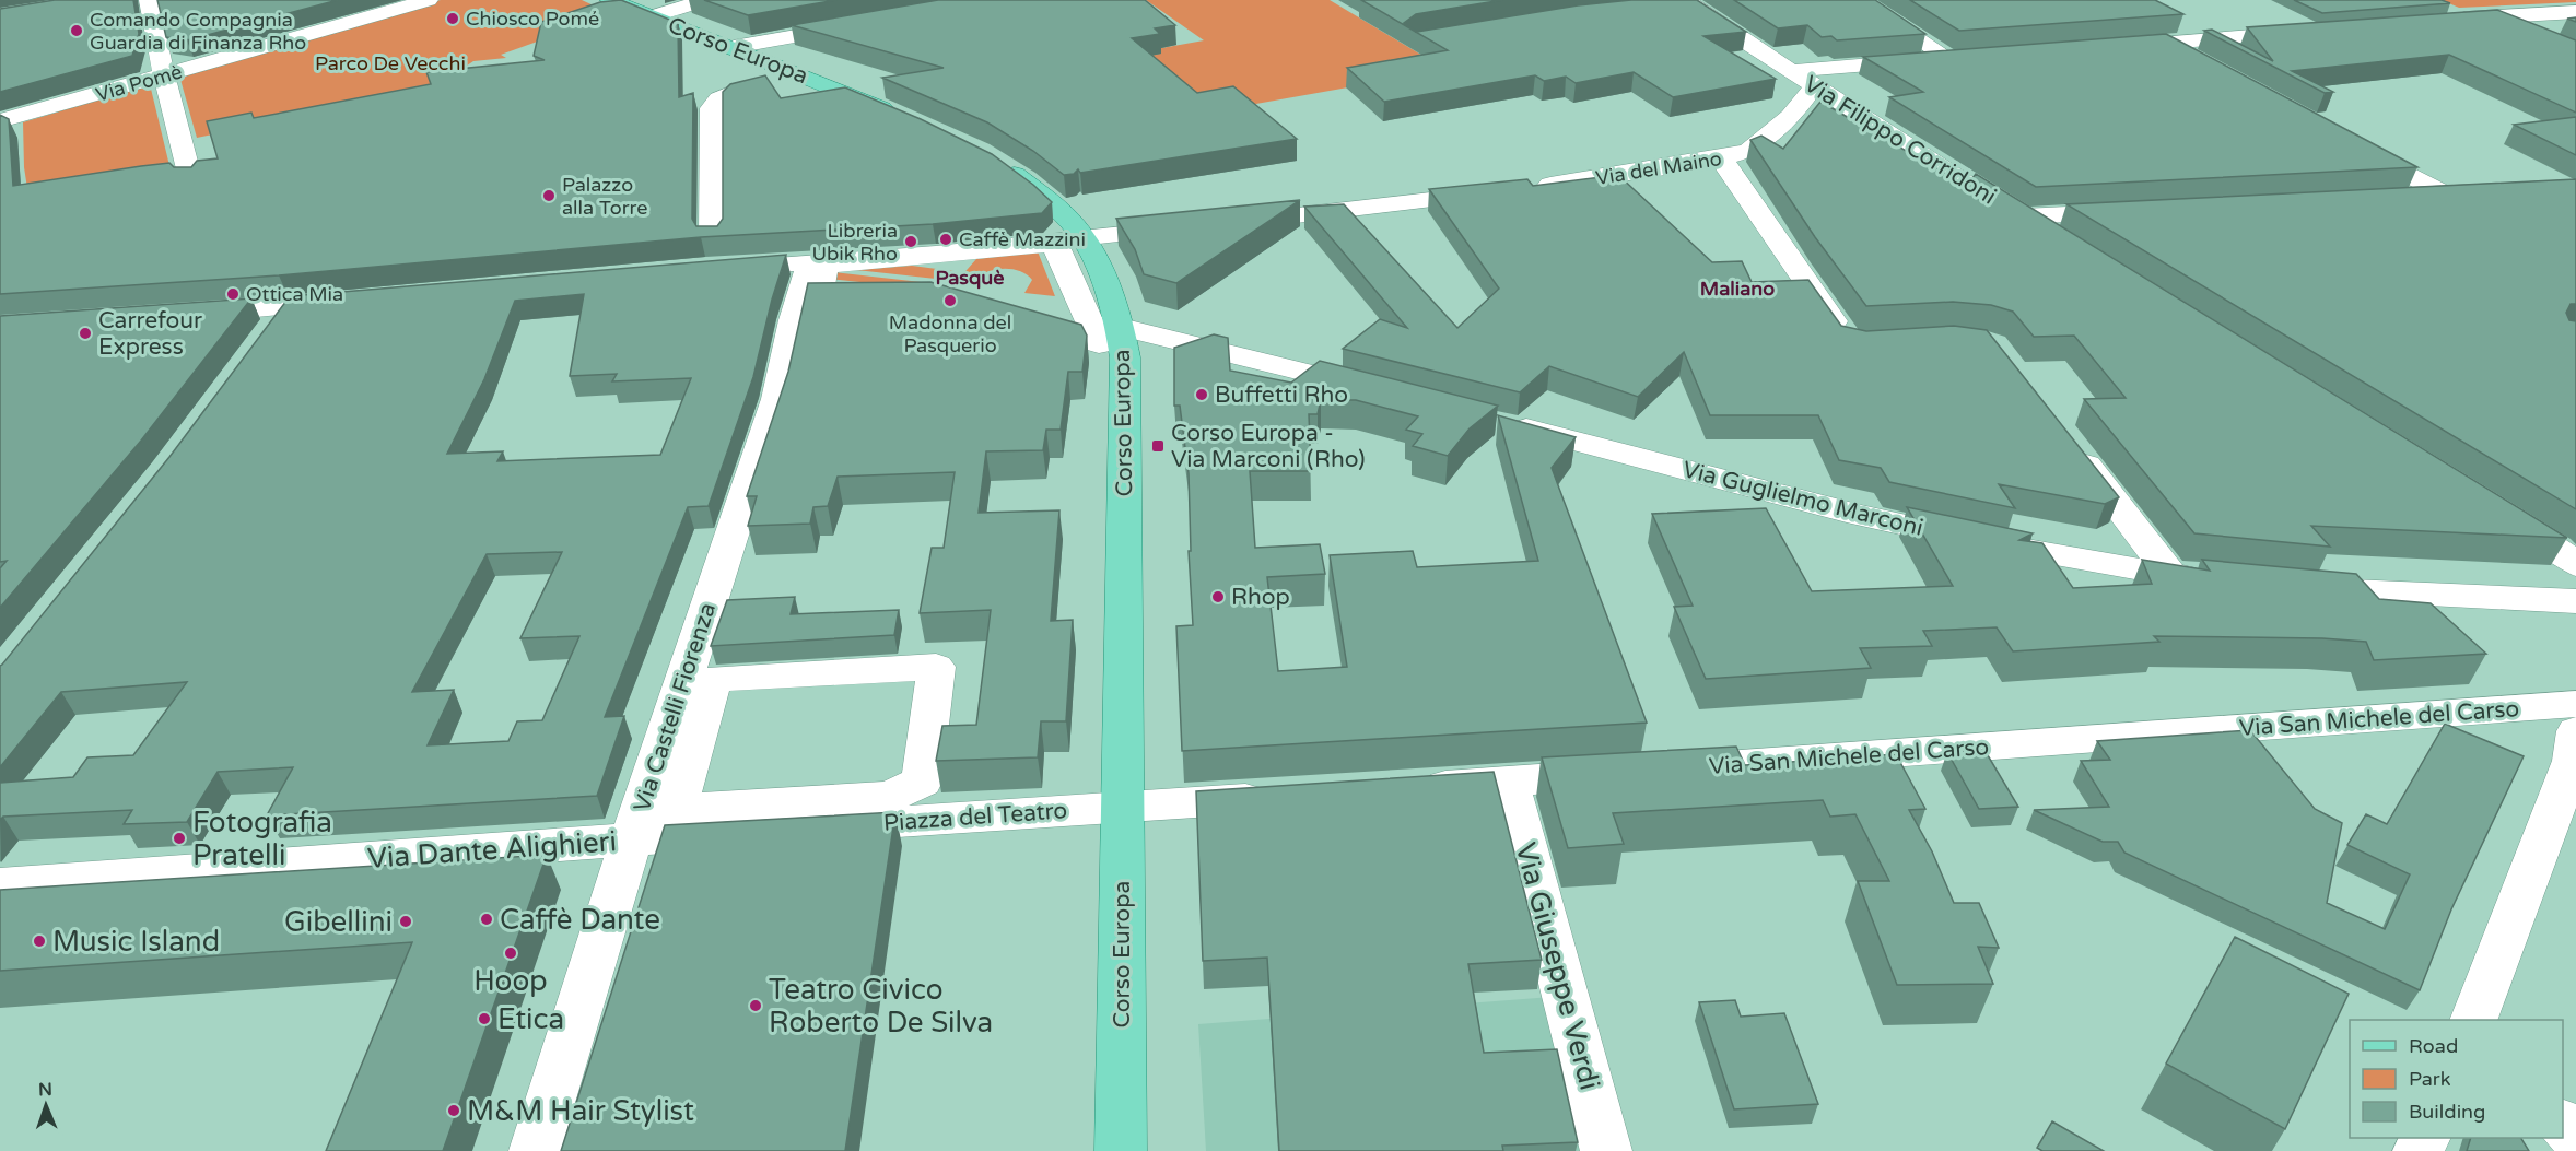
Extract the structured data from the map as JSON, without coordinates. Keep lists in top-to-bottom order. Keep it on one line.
{"streets":{"main road":["Corso Europa"],"street":["Via Pomè","Via Filippo Corridoni","Via del Maino","Via Guglielmo Marconi","Via Castelli Fiorenza","Via San Michele del Carso","Piazza del Teatro","Via Dante Alighieri","Via Giuseppe Verdi"]},"crossings":[["Corso Europa","Piazza del Teatro"],["Via Filippo Corridoni","Via del Maino"],["Via Castelli Fiorenza","Piazza del Teatro"],["Via Castelli Fiorenza","Via Dante Alighieri"],["Via San Michele del Carso","Via Giuseppe Verdi"],["Piazza del Teatro","Via Dante Alighieri"]],"districts":["Pasquè","Maliano"],"parks":["Parco De Vecchi"],"places":{"other":["Chiosco Pomé","Comando Compagnia Guardia di Finanza Rho","Palazzo alla Torre","Caffè Mazzini","Libreria Ubik Rho","Ottica Mia","Madonna del Pasquerio","Carrefour Express","Buffetti Rho","Rhop","Fotografia Pratelli","Caffè Dante","Gibellini","Music Island","Hoop","Teatro Civico Roberto De Silva","Etica","M&M Hair Stylist"],"transit":["Corso Europa - Via Marconi (Rho)"]},"legend":["Road","Park","Building"],"north":"top"}
